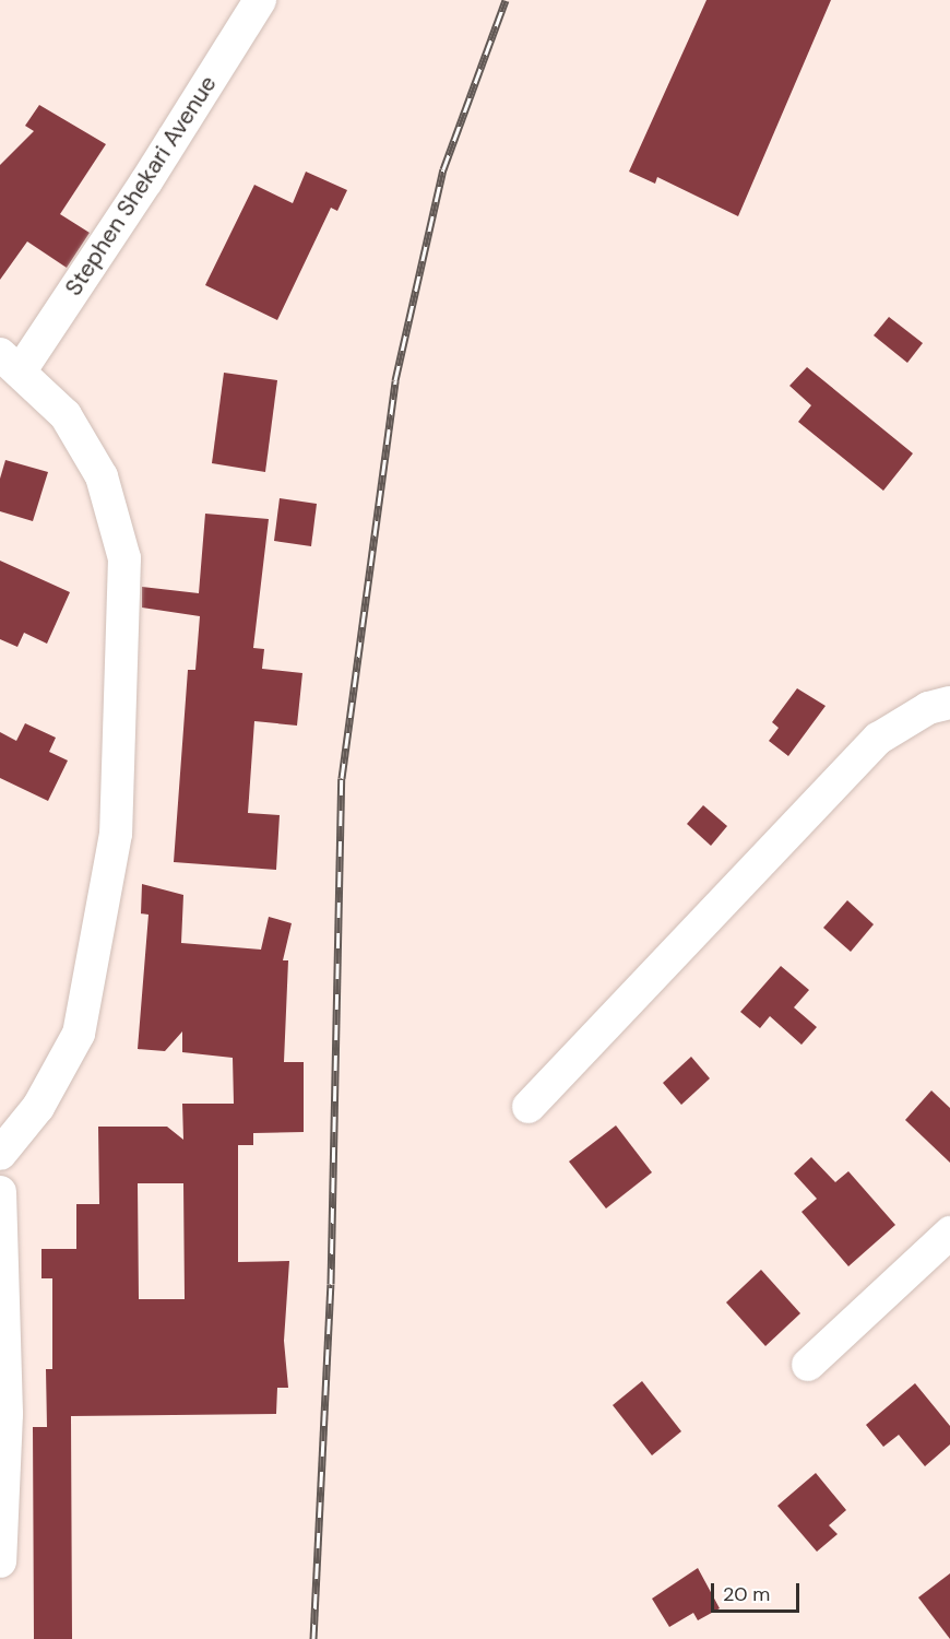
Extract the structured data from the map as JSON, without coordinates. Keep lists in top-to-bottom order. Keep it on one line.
{"streets":{"street":["Stephen Shekari Avenue"]},"scale_bar":"20 m"}
